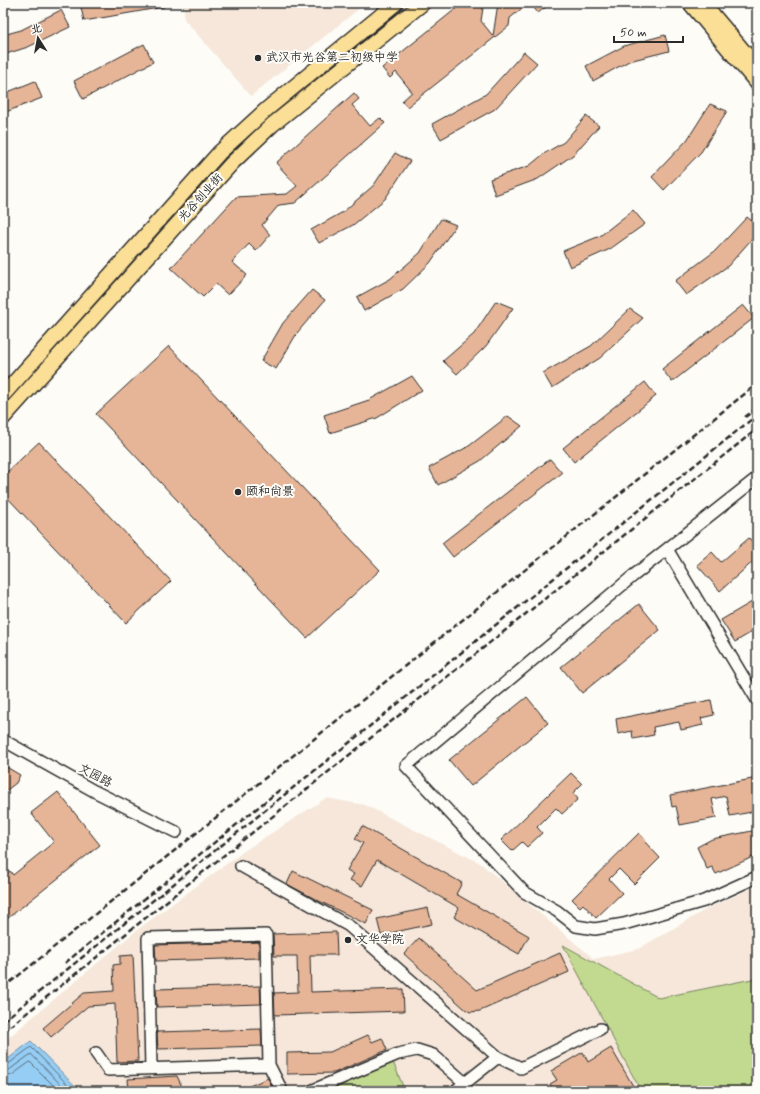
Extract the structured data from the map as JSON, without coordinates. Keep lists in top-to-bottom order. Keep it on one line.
{"streets":{"main road":["光谷创业街"],"street":["文园路"]},"places":["武汉市光谷第二初级中学","颐和尚景","文华学院"],"scale_bar":"50 m","north":"top"}
